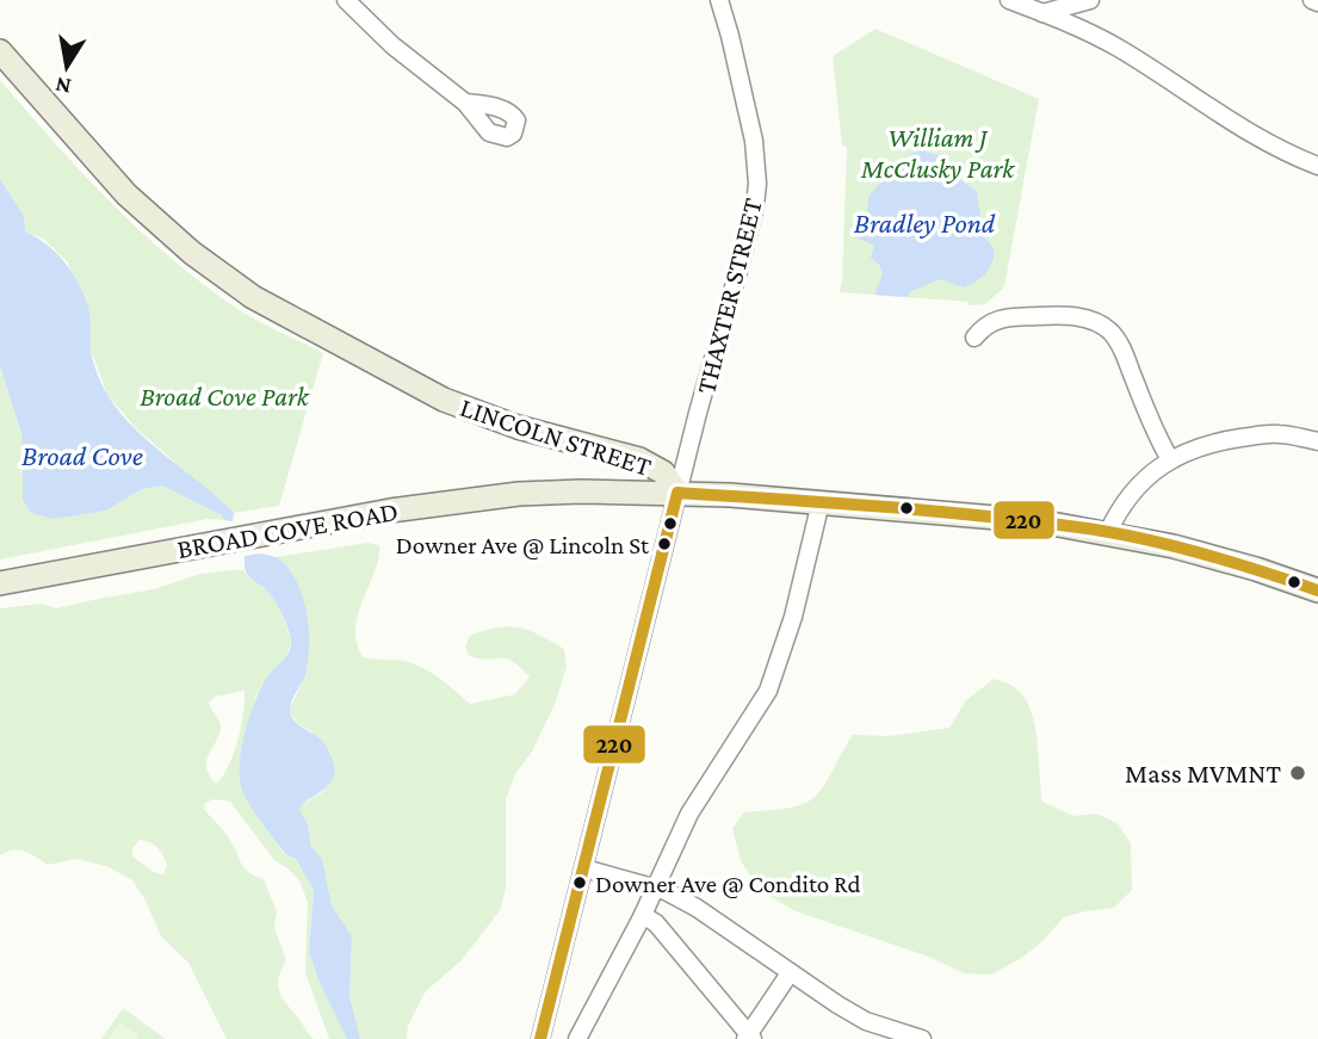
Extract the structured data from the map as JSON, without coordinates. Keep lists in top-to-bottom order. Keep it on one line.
{"streets":{"main road":["LINCOLN STREET","BROAD COVE ROAD"],"street":["THAXTER STREET"]},"crossings":[["THAXTER STREET","LINCOLN STREET"],["THAXTER STREET","BROAD COVE ROAD"],["LINCOLN STREET","BROAD COVE ROAD"]],"water":["Bradley Pond","Broad Cove"],"parks":["William J McClusky Park","Broad Cove Park"],"places":["Downer Ave @ Lincoln St","Mass MVMNT","Downer Ave @ Condito Rd"],"lines":["transit line 220"],"north":"bottom"}
